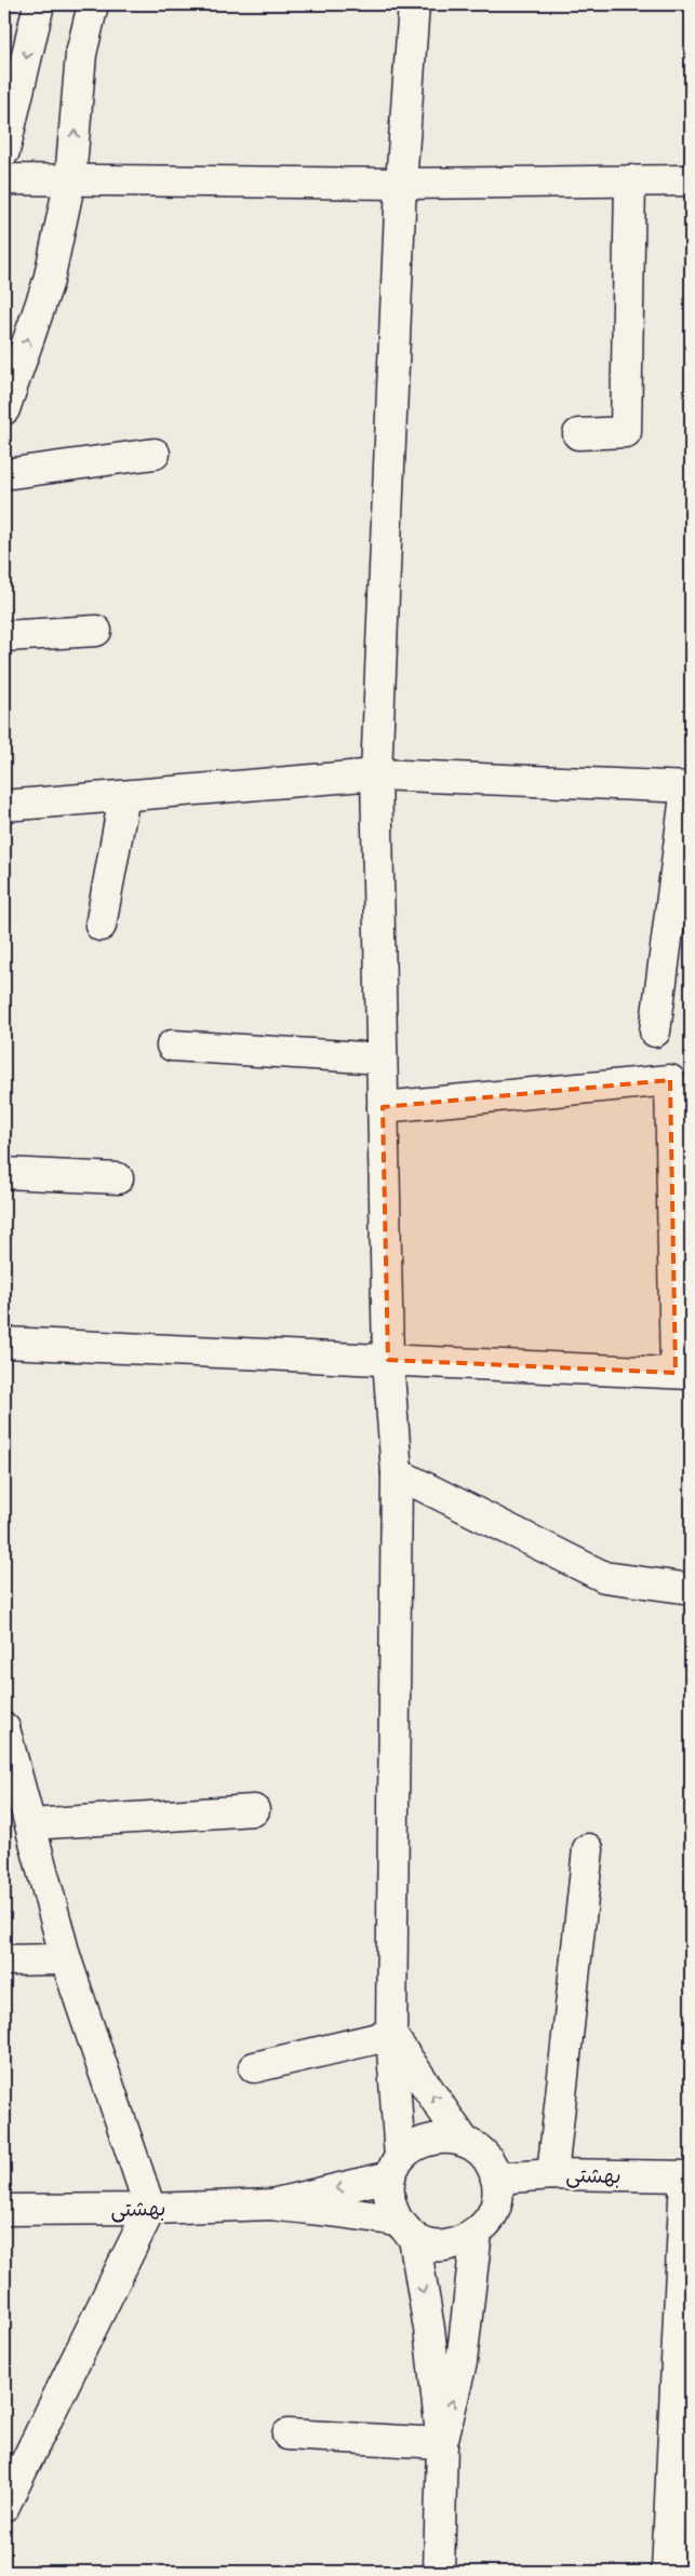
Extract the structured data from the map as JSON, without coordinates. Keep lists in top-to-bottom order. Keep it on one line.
{"streets":{"street":["بهشتی"]}}
